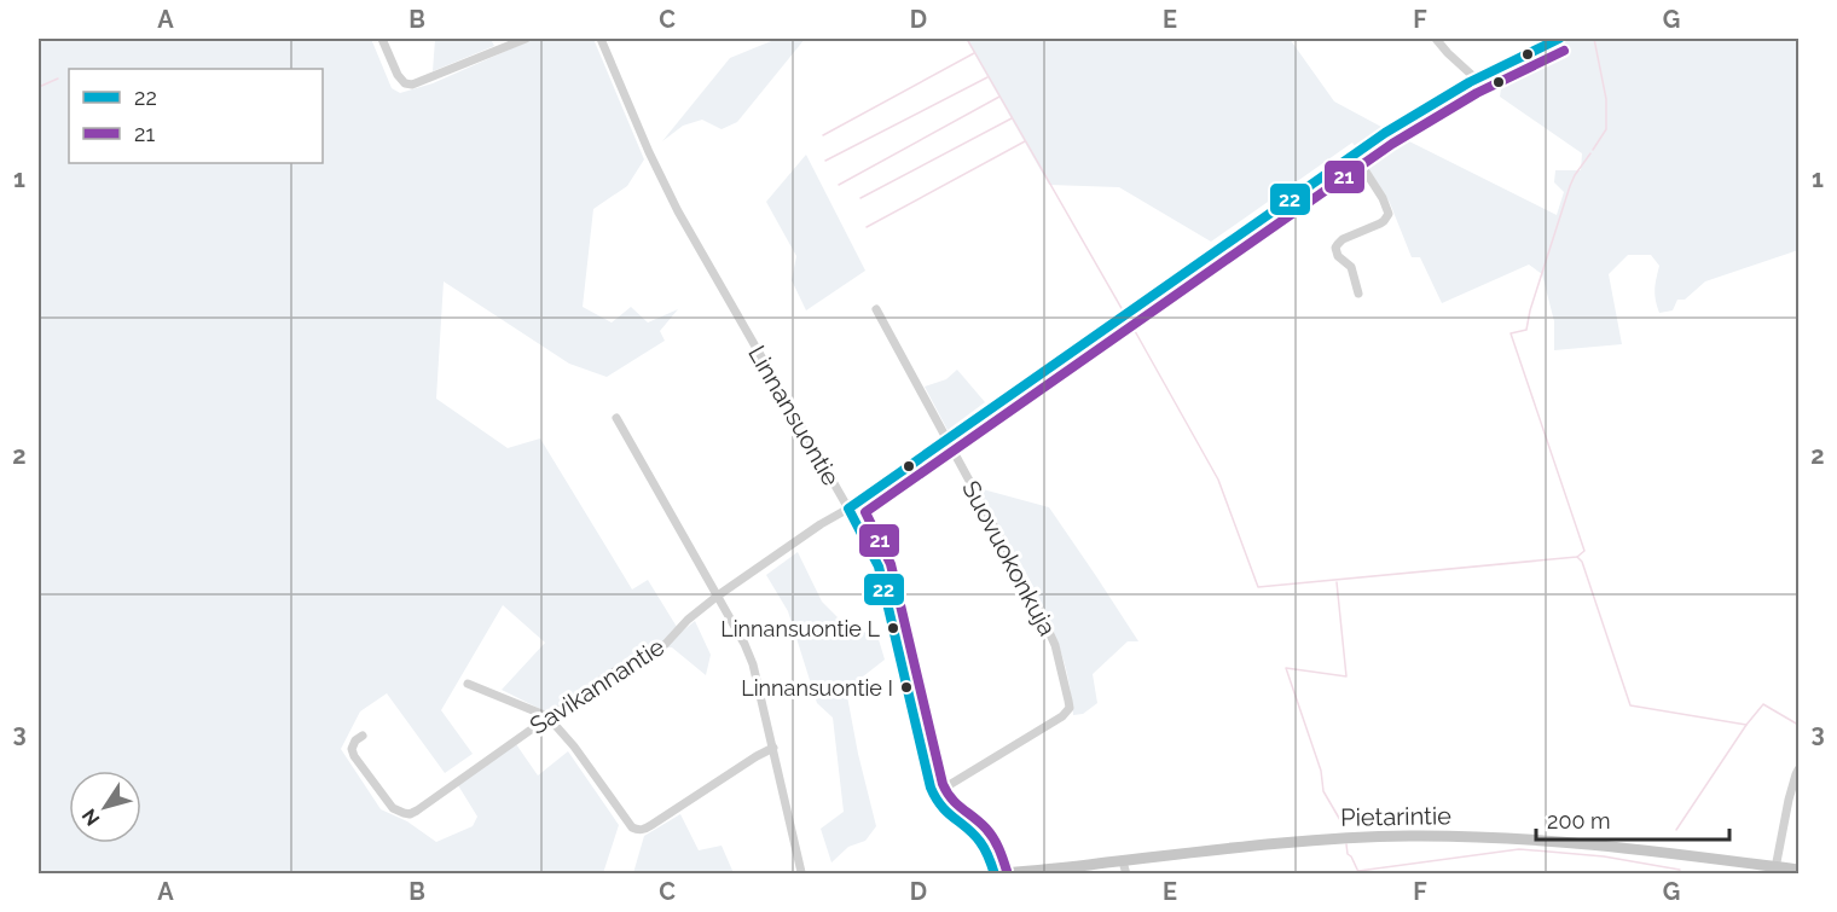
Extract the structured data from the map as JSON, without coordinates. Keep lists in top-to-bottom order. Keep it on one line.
{"streets":{"main road":["Pietarintie"],"street":["Linnansuontie","Suovuokonkuja","Savikannantie"]},"crossings":[["Linnansuontie","Suovuokonkuja"],["Linnansuontie","Savikannantie"],["Linnansuontie","Pietarintie"],["Suovuokonkuja","Savikannantie"]],"places":["Linnansuontie L","Linnansuontie I"],"lines":["transit line 22","transit line 21"],"legend":["22","21"],"scale_bar":"200 m","north":"bottom left","grid":{"columns":["A","B","C","D","E","F","G"],"rows":["1","2","3"]}}
